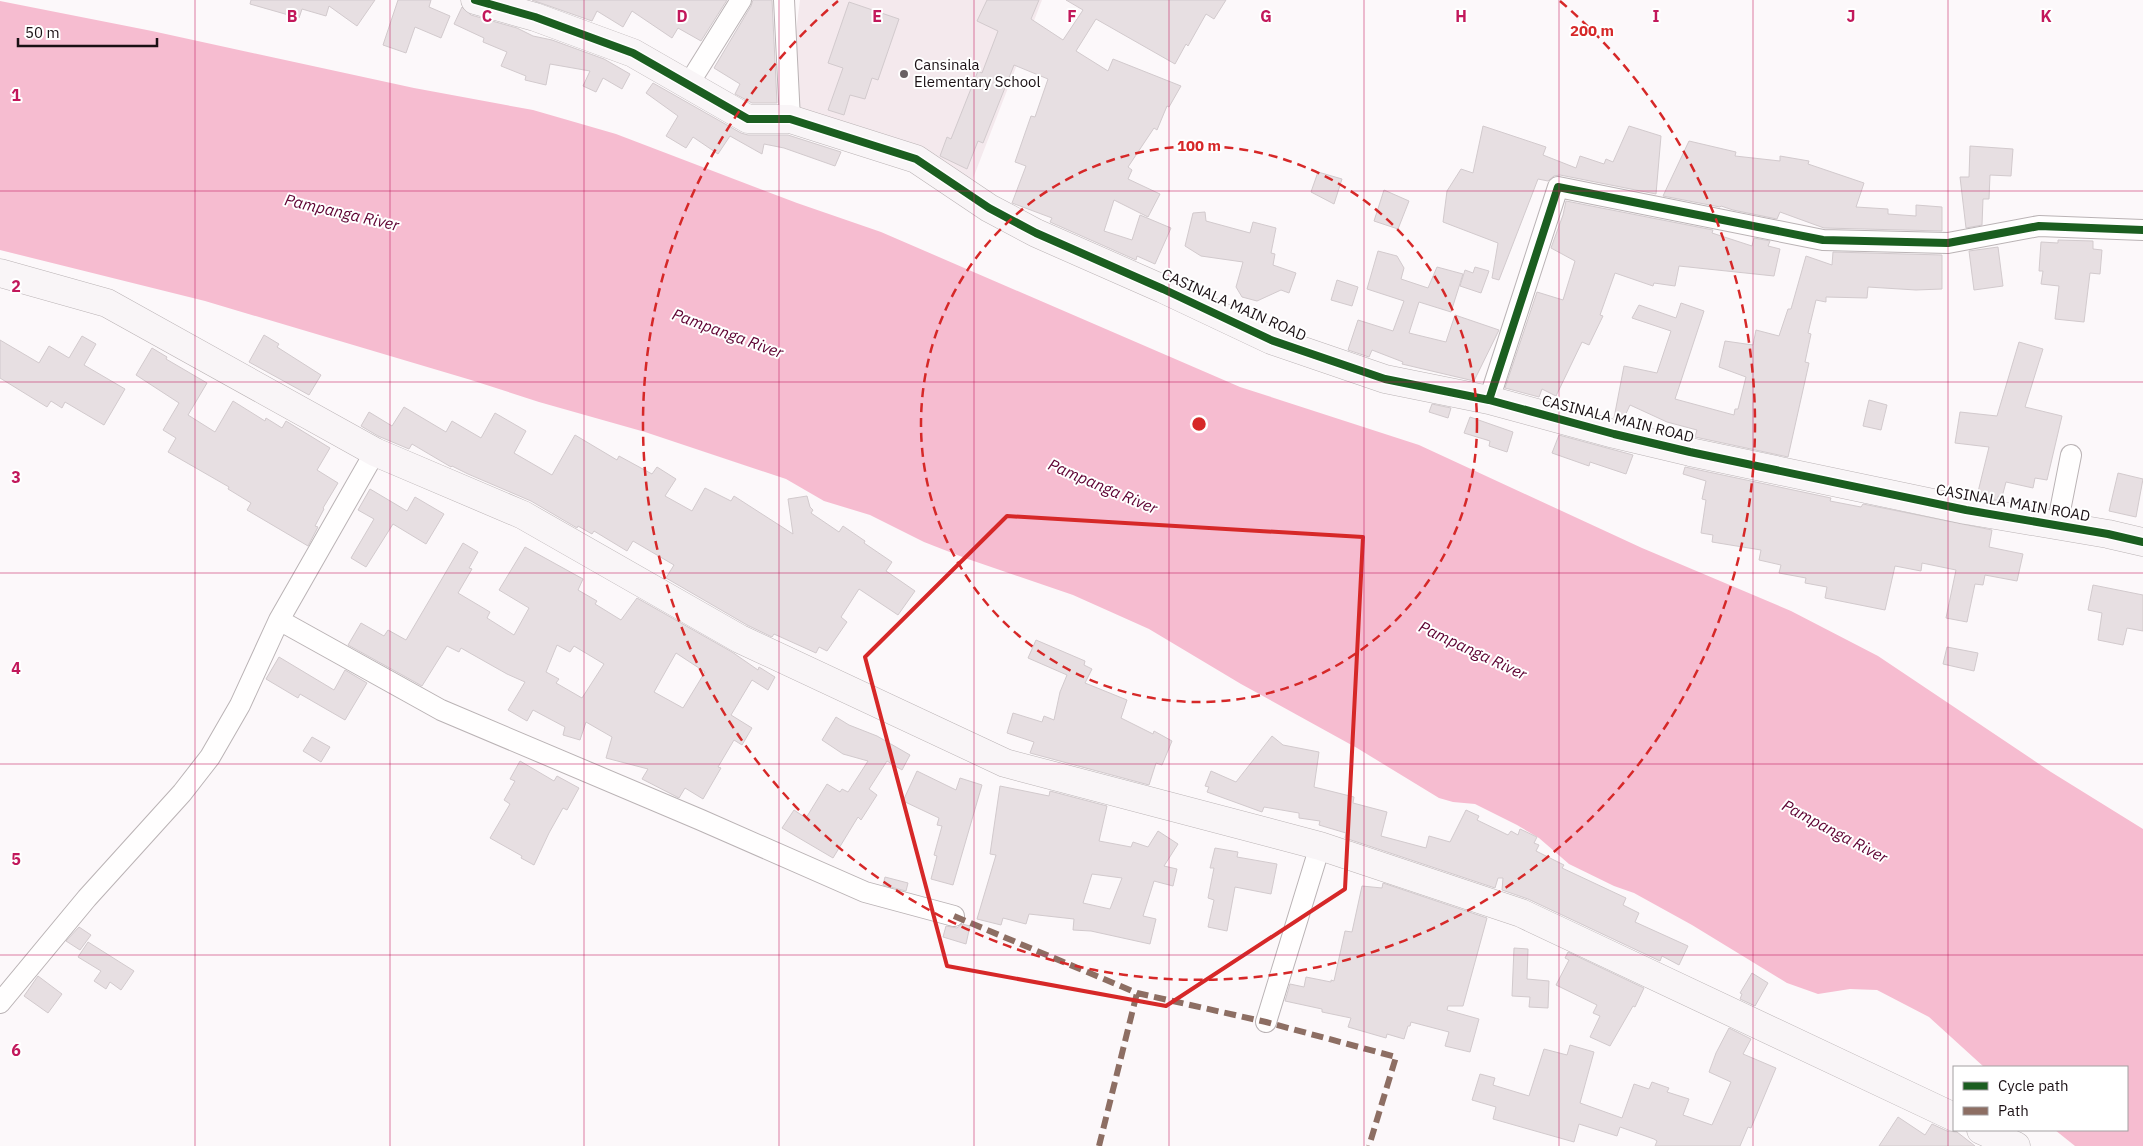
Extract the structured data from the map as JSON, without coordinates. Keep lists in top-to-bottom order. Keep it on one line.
{"streets":{"main road":["CASINALA MAIN ROAD"]},"water":["Pampanga River"],"places":["Cansinala Elementary School"],"legend":["Cycle path","Path"],"scale_bar":"50 m","grid":{"columns":["B","C","D","E","F","G","H","I","J","K"],"rows":["1","2","3","4","5","6"]},"rings":["200 m","100 m"]}
